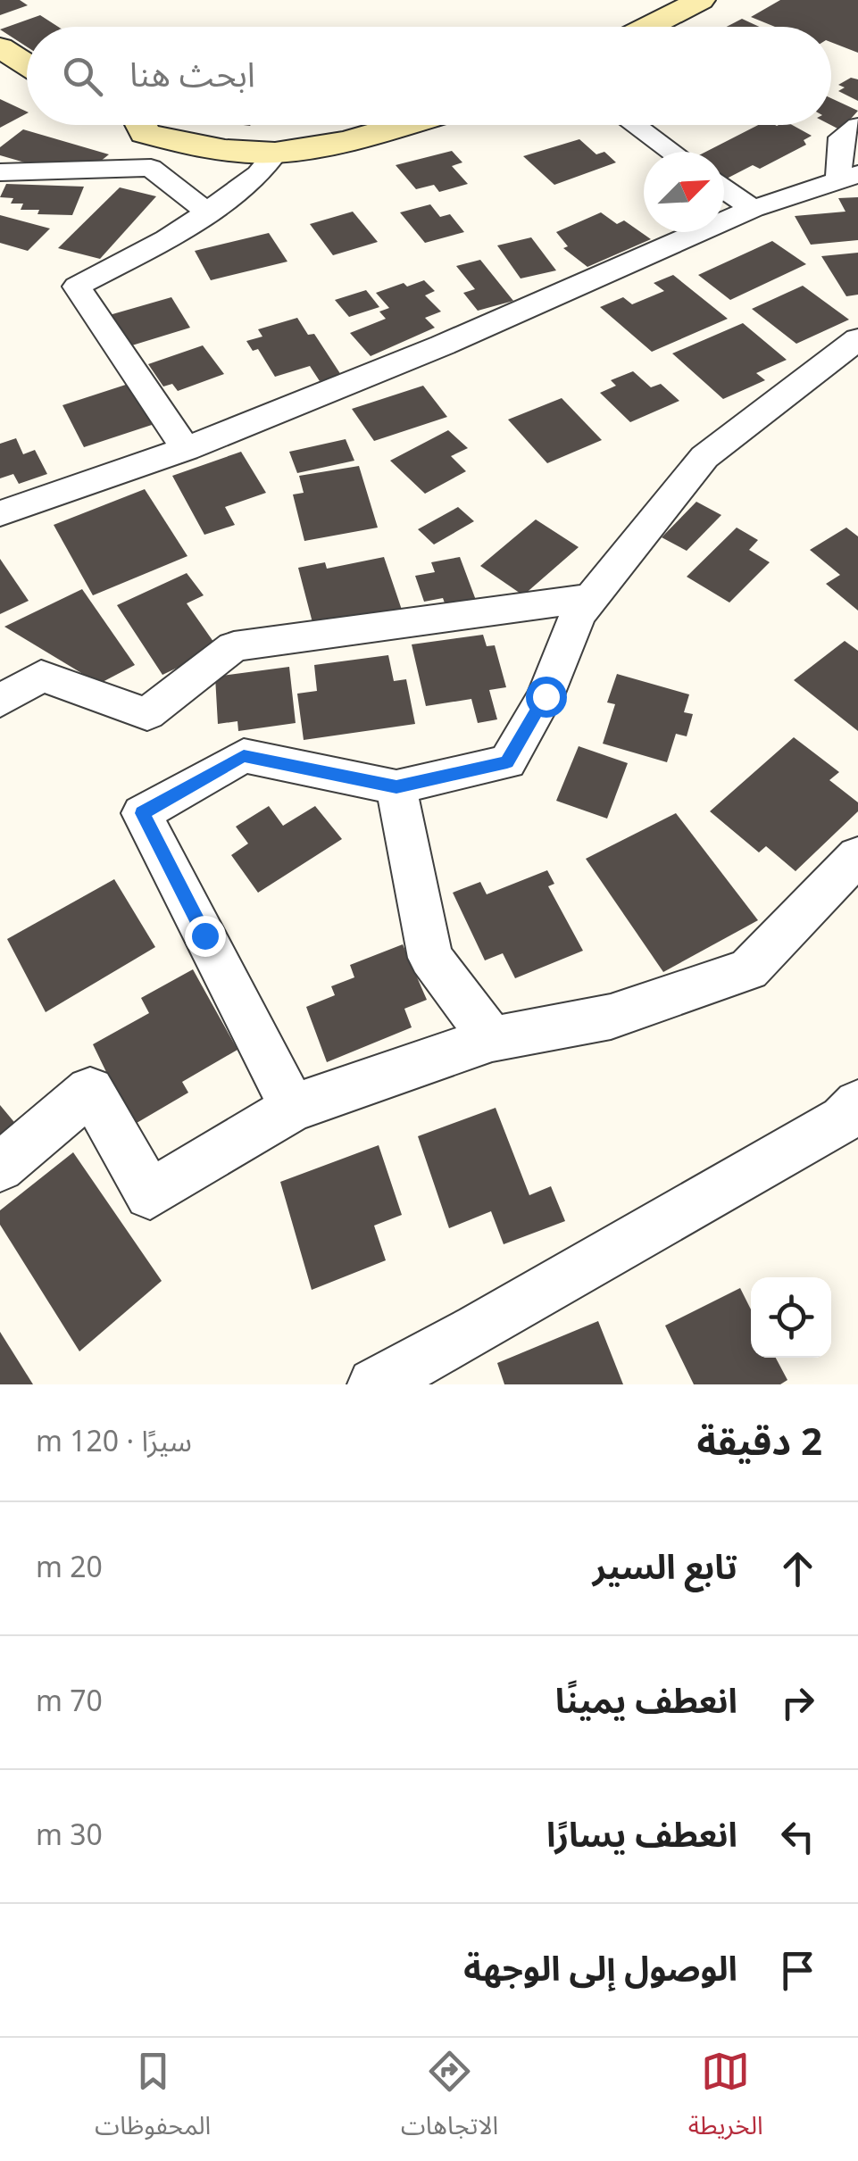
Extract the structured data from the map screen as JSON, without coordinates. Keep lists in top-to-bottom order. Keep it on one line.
{"north":"top right","page":{"search":"ابحث هنا","heading":["2 دقيقة","سيرًا · 120 m"],"list":[["تابع السير","20 m"],["انعطف يمينًا","70 m"],["انعطف يسارًا","30 m"],"الوصول إلى الوجهة"],"nav":["الخريطة","الاتجاهات","المحفوظات"]}}
